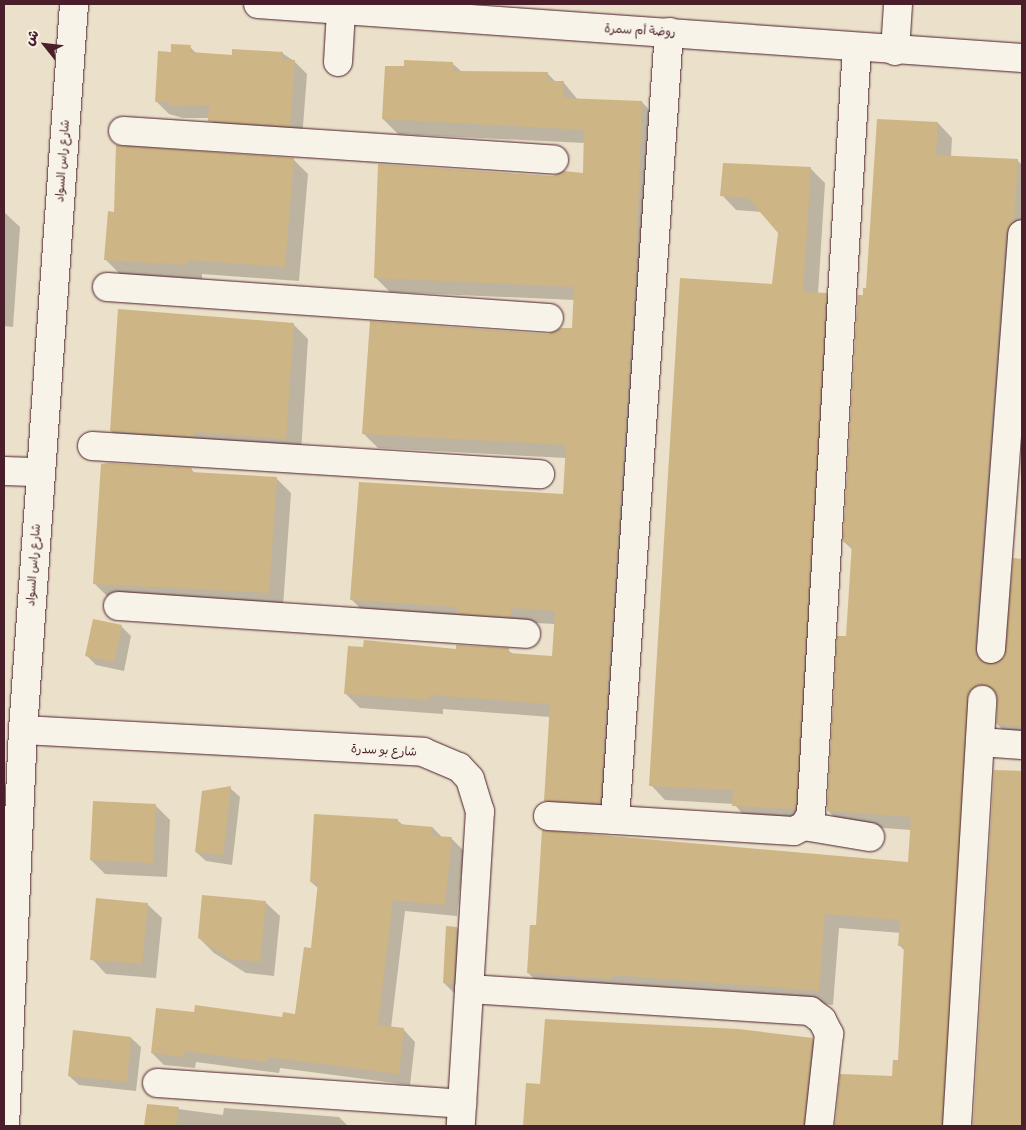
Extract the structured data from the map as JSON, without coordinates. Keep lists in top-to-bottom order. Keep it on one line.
{"streets":{"street":["روضة أم سمرة","شارع راس السواد","شارع بو سدرة"]},"crossings":[["شارع راس السواد","شارع بو سدرة"]],"north":"top left"}
